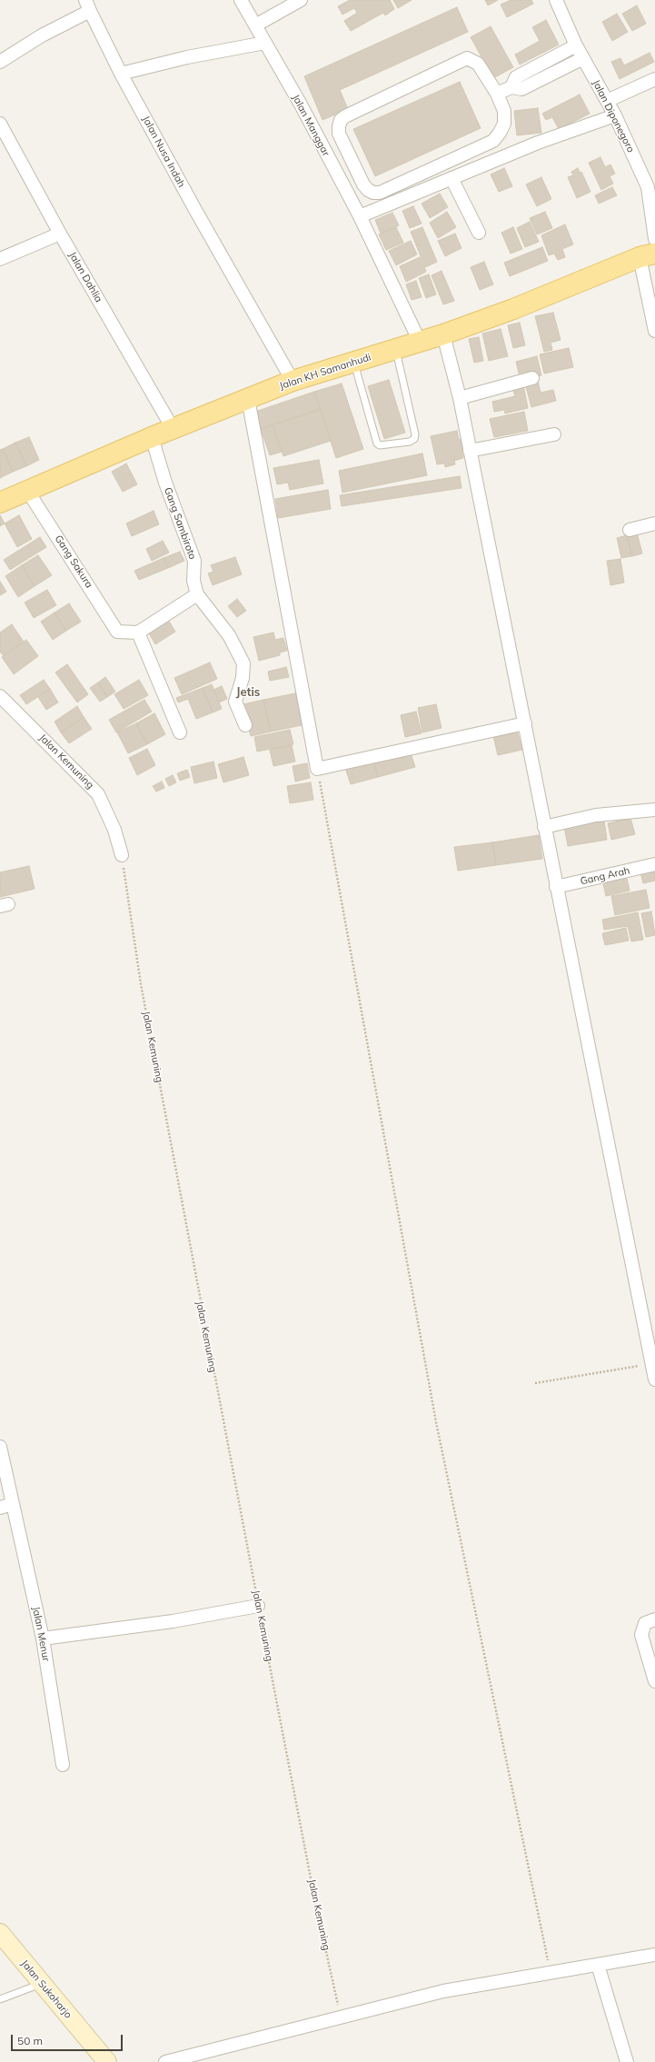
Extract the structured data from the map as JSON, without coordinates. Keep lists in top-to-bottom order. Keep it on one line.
{"streets":{"main road":["Jalan KH Samanhudi","Jalan Sukoharjo"],"street":["Jalan Diponegoro","Jalan Manggar","Jalan Nusa Indah","Jalan Dahlia","Gang Sambiroto","Gang Sakura","Jalan Kemuning","Gang Arah","Jalan Menur"]},"crossings":[["Jalan Manggar","Jalan KH Samanhudi"],["Jalan Nusa Indah","Jalan KH Samanhudi"],["Jalan Dahlia","Jalan KH Samanhudi"],["Jalan KH Samanhudi","Gang Sambiroto"],["Jalan KH Samanhudi","Gang Sakura"]],"districts":["Jetis"],"scale_bar":"50 m"}
